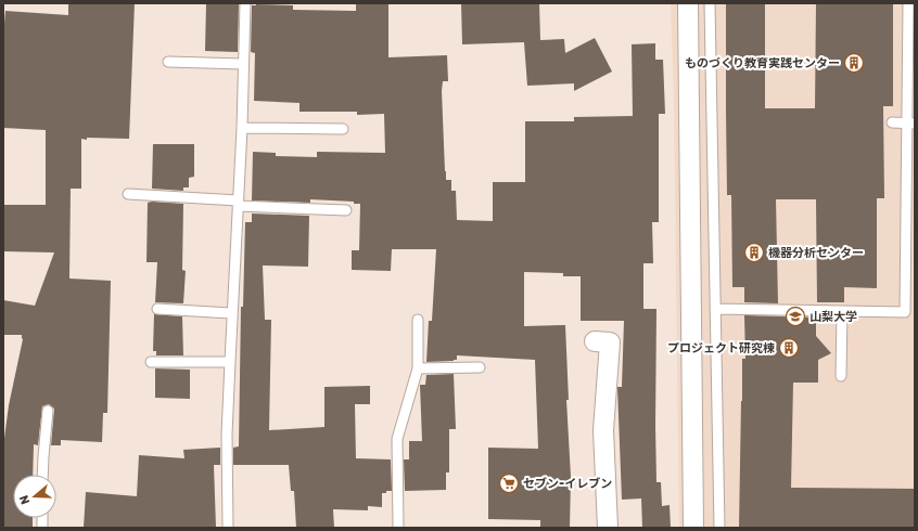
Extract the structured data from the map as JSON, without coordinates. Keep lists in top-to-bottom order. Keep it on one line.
{"places":{"building":["ものづくり教育実践センター","機器分析センター","プロジェクト研究棟"],"school or university":["山梨大学"],"supermarket":["セブン-イレブン"]},"north":"left"}
